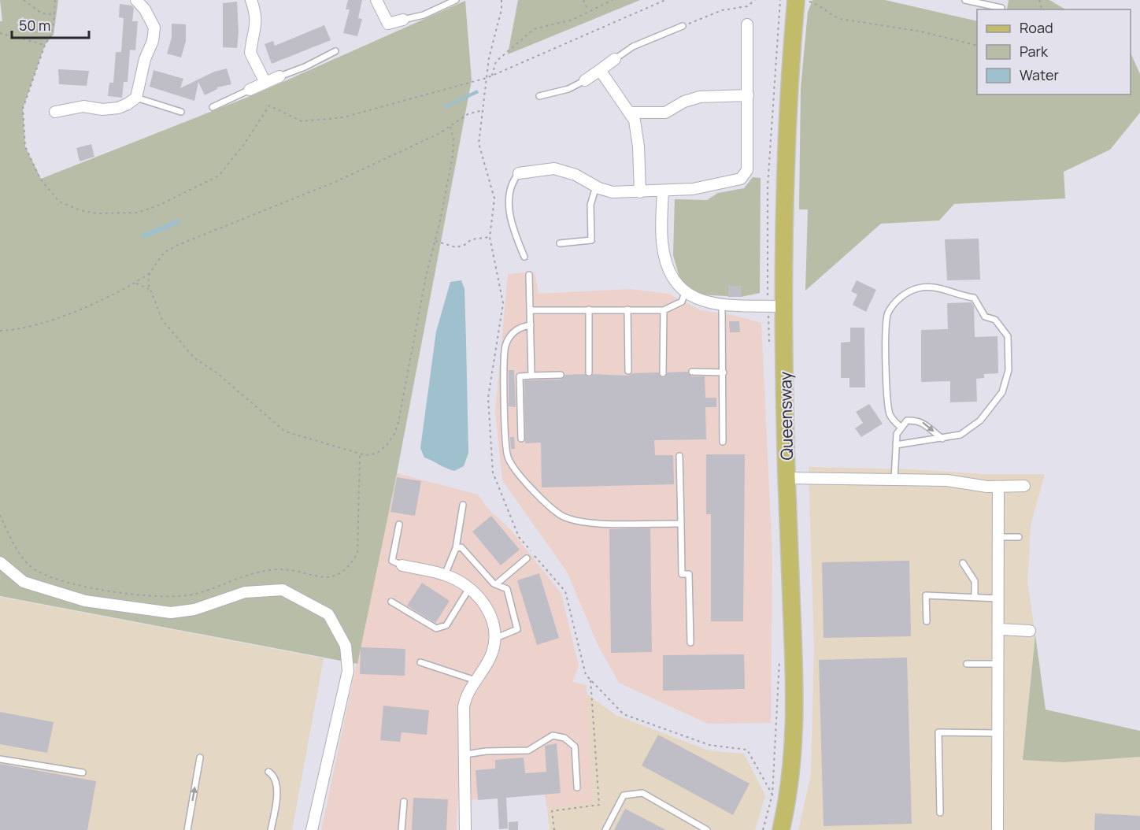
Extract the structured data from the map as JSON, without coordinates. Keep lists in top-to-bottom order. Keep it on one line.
{"streets":{"main road":["Queensway"]},"legend":["Road","Park","Water"],"scale_bar":"50 m"}
